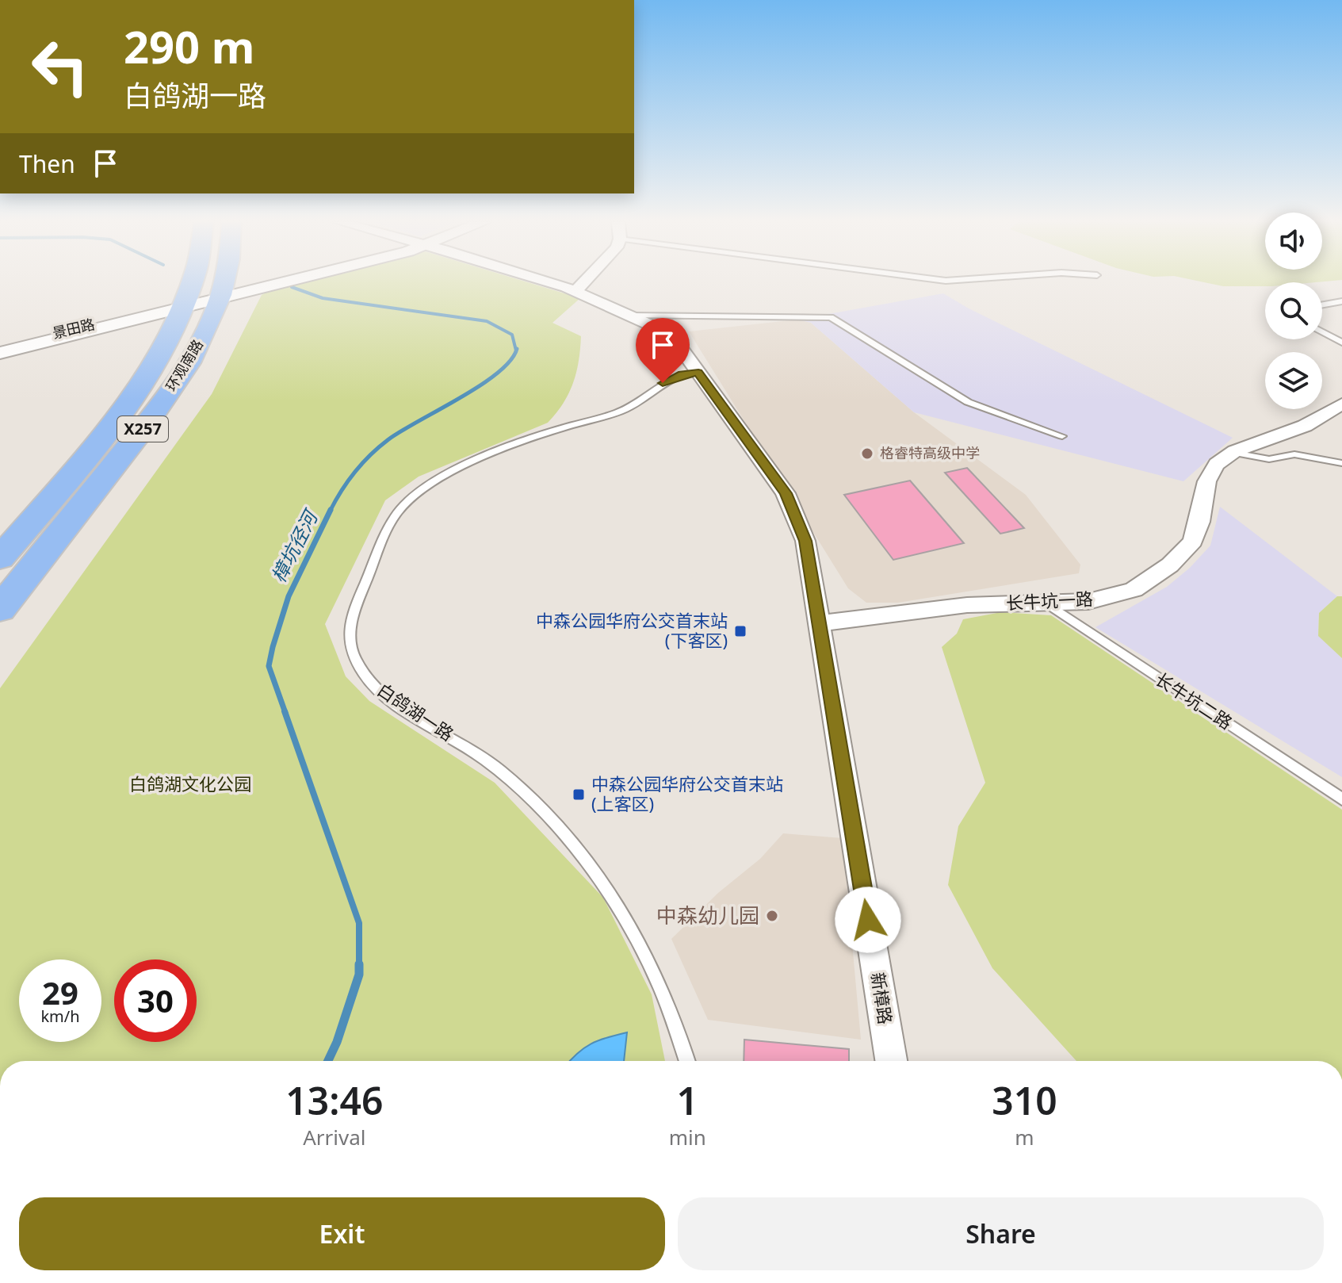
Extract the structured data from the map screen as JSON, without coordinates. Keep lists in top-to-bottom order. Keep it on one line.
{"streets":{"main road":["环观南路","X257"],"street":["景田路","长牛坑一路","新樟路"],"lane":["长牛坑二路","白鸽湖一路"]},"crossings":[["景田路","环观南路"],["长牛坑一路","长牛坑二路"],["长牛坑一路","新樟路"],["白鸽湖一路","新樟路"]],"water":["樟坑径河"],"parks":["白鸽湖文化公园"],"places":{"other":["格睿特高级中学","中森幼儿园"],"transit":["中森公园华府公交首末站 (下客区)","中森公园华府公交首末站 (上客区)"]},"page":{"turn":["290 m","白鸽湖一路"],"then":"Then","speed":"29 km/h","limit":"30","eta":["13:46","Arrival","1","min","310","m"],"buttons":["Exit","Share"]}}
